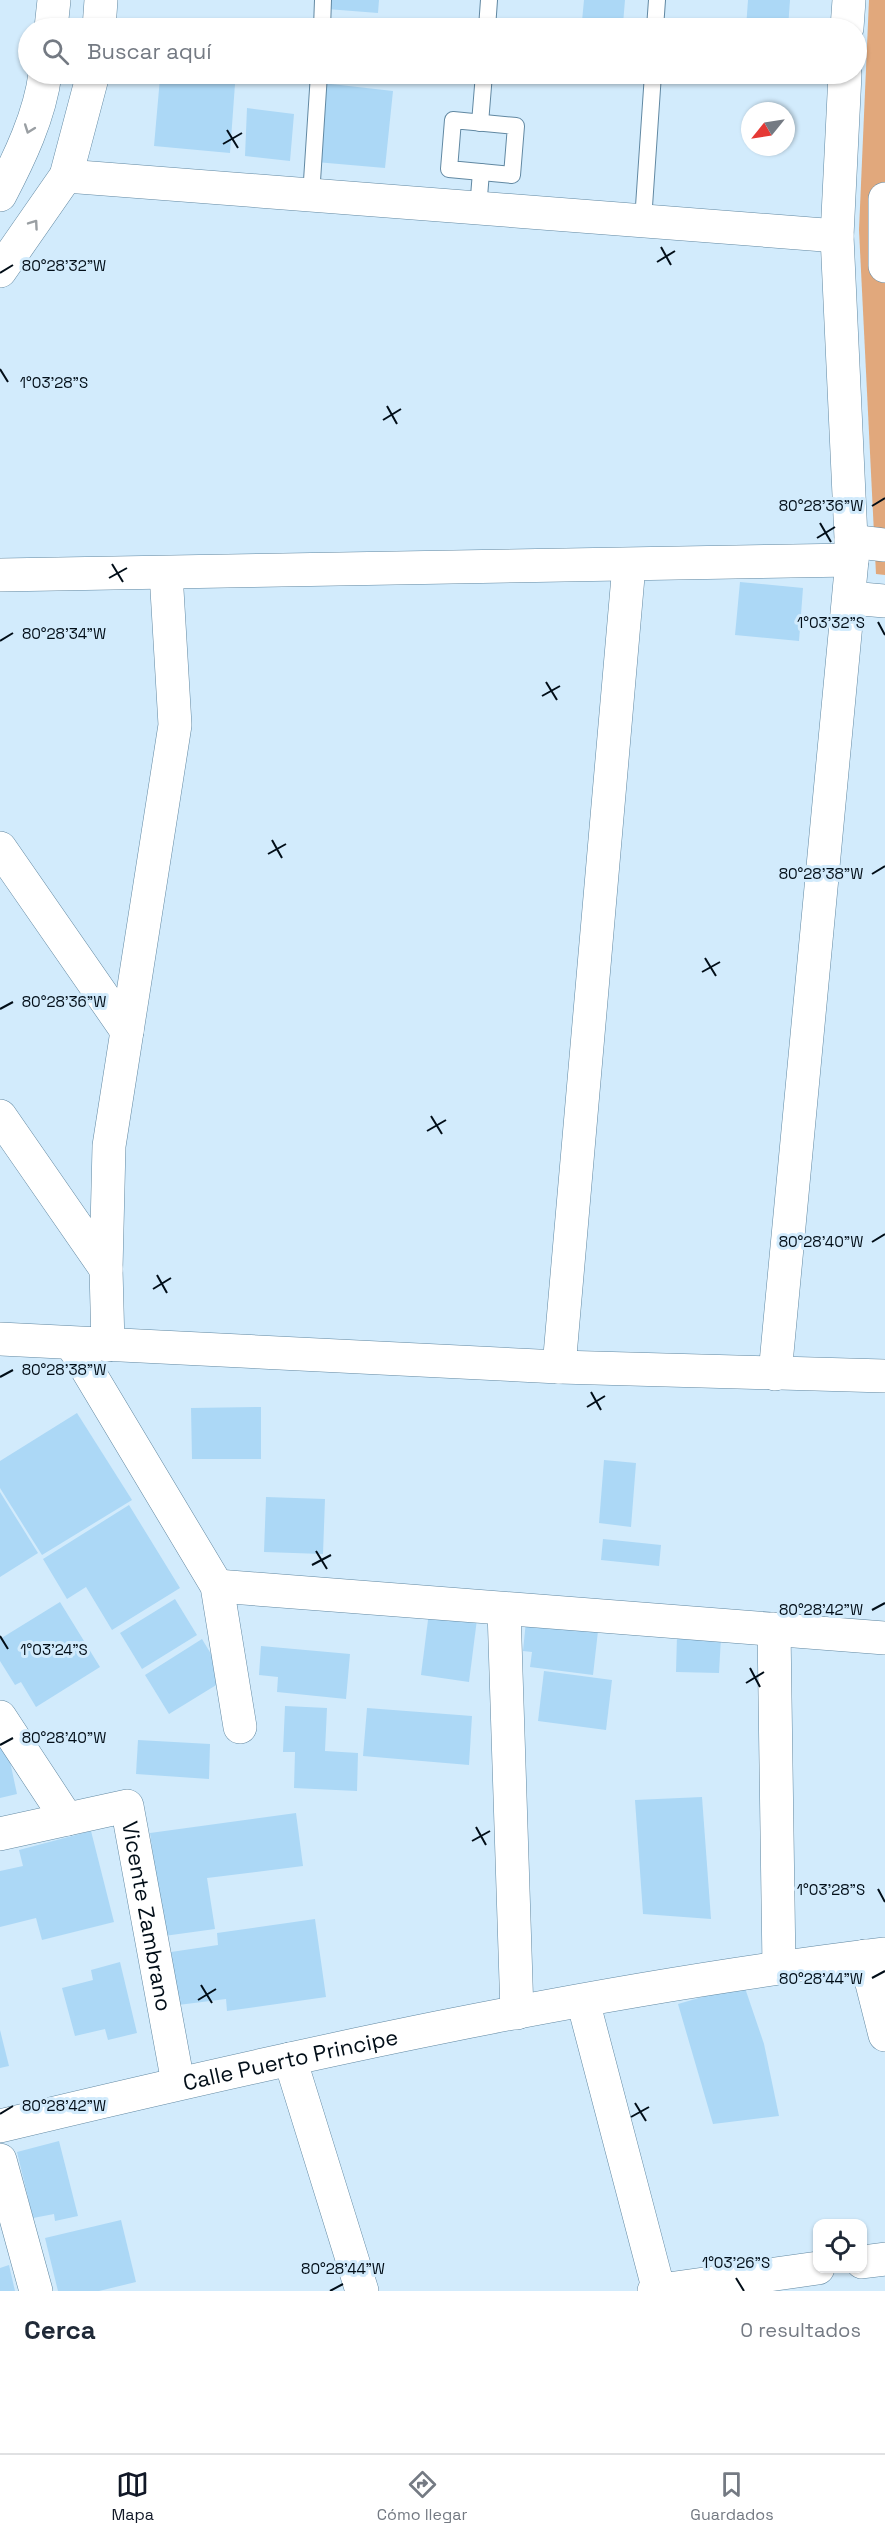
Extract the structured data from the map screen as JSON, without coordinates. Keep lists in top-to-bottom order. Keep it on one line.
{"streets":{"street":["Vicente Zambrano","Calle Puerto Principe"]},"crossings":[["Vicente Zambrano","Calle Puerto Principe"]],"north":"bottom left","page":{"search":"Buscar aquí","heading":["Cerca","0 resultados"],"nav":["Mapa","Cómo llegar","Guardados"]},"coordinates":["80°28'32\"W","1°03'28\"S","80°28'36\"W","1°03'32\"S","80°28'34\"W","80°28'38\"W","80°28'40\"W","80°28'42\"W","1°03'24\"S","80°28'44\"W","1°03'26\"S"]}
